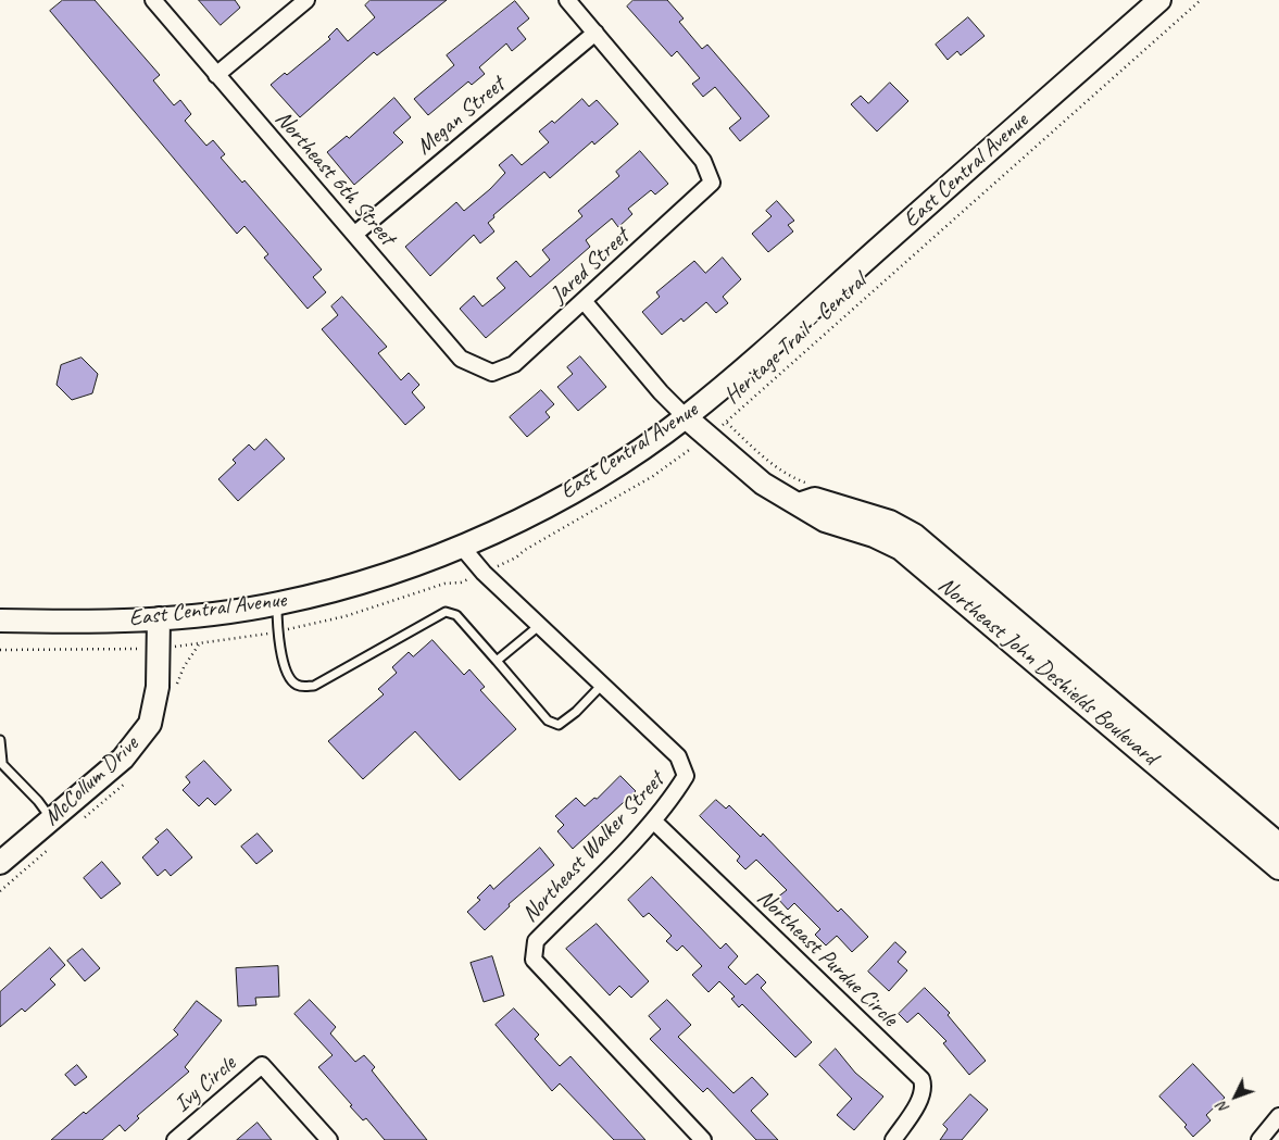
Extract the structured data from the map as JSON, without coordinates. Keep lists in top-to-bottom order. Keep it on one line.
{"streets":{"street":["Megan Street","East Central Avenue","Northeast 6th Street","Jared Street","Northeast John Deshields Boulevard","McCollum Drive","Northeast Walker Street","Northeast Purdue Circle","Ivy Circle"],"path":["Heritage Trail - Central"]},"crossings":[["Megan Street","Northeast 6th Street"],["Megan Street","Jared Street"],["East Central Avenue","Northeast John Deshields Boulevard"],["East Central Avenue","McCollum Drive"],["East Central Avenue","Northeast Walker Street"],["Northeast 6th Street","Jared Street"],["Heritage Trail - Central","Northeast John Deshields Boulevard"],["Heritage Trail - Central","McCollum Drive"],["Heritage Trail - Central","Northeast Walker Street"],["Northeast Walker Street","Northeast Purdue Circle"]],"north":"bottom left"}
